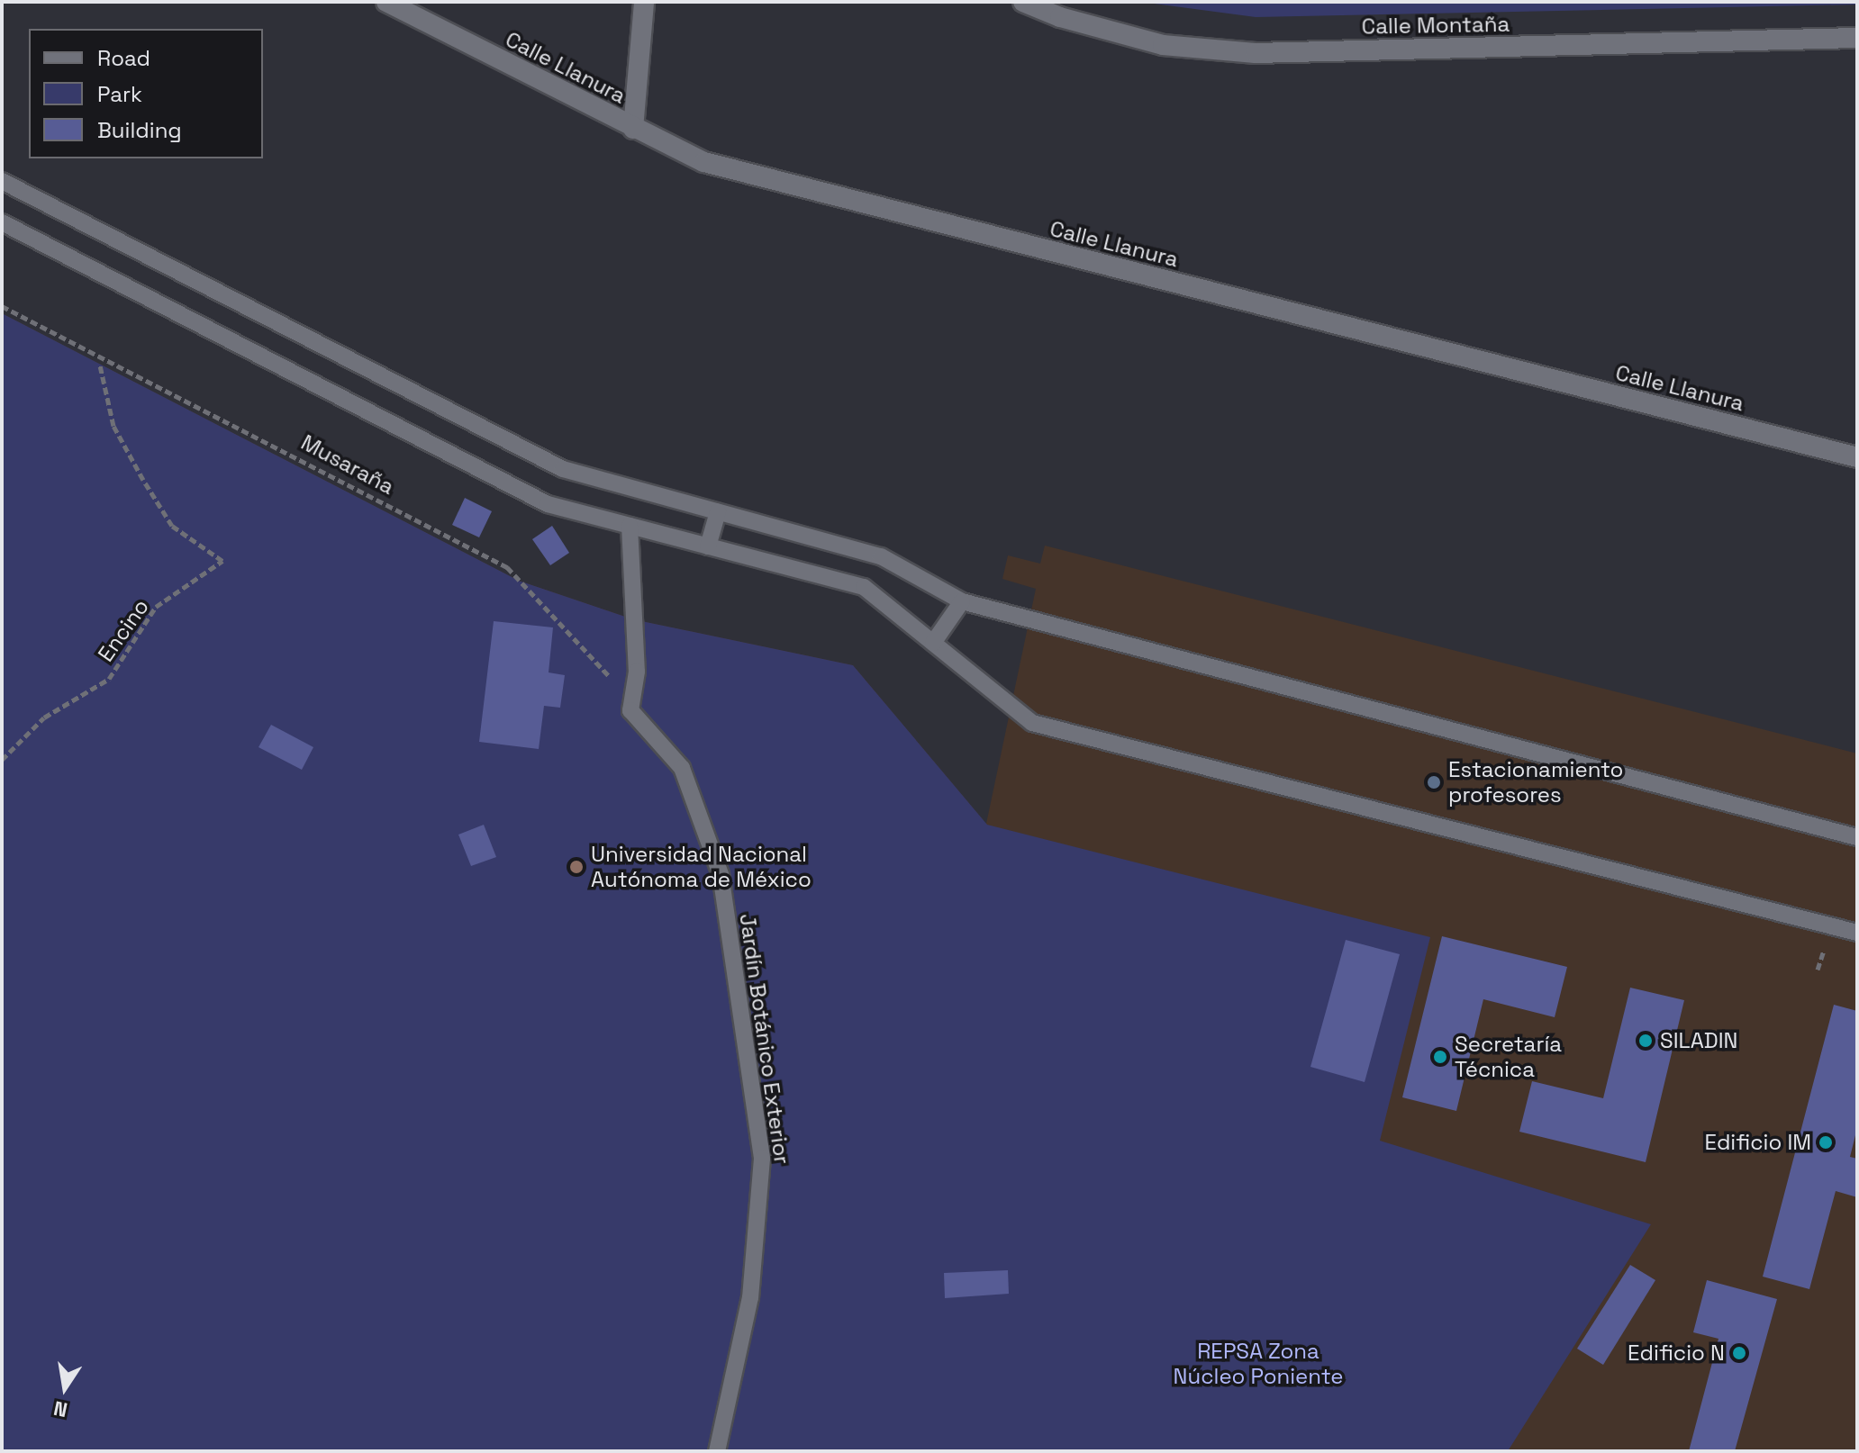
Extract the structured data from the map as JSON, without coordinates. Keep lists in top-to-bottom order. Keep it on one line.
{"streets":{"street":["Calle Montaña","Calle Llanura"],"lane":["Jardín Botánico Exterior"],"path":["Musaraña","Encino"]},"crossings":[["Musaraña","Jardín Botánico Exterior"]],"parks":["REPSA Zona Núcleo Poniente"],"places":["Estacionamiento profesores","Universidad Nacional Autónoma de México","SILADIN","Secretaría Técnica","Edificio IM","Edificio N"],"legend":["Road","Park","Building"],"north":"bottom"}
